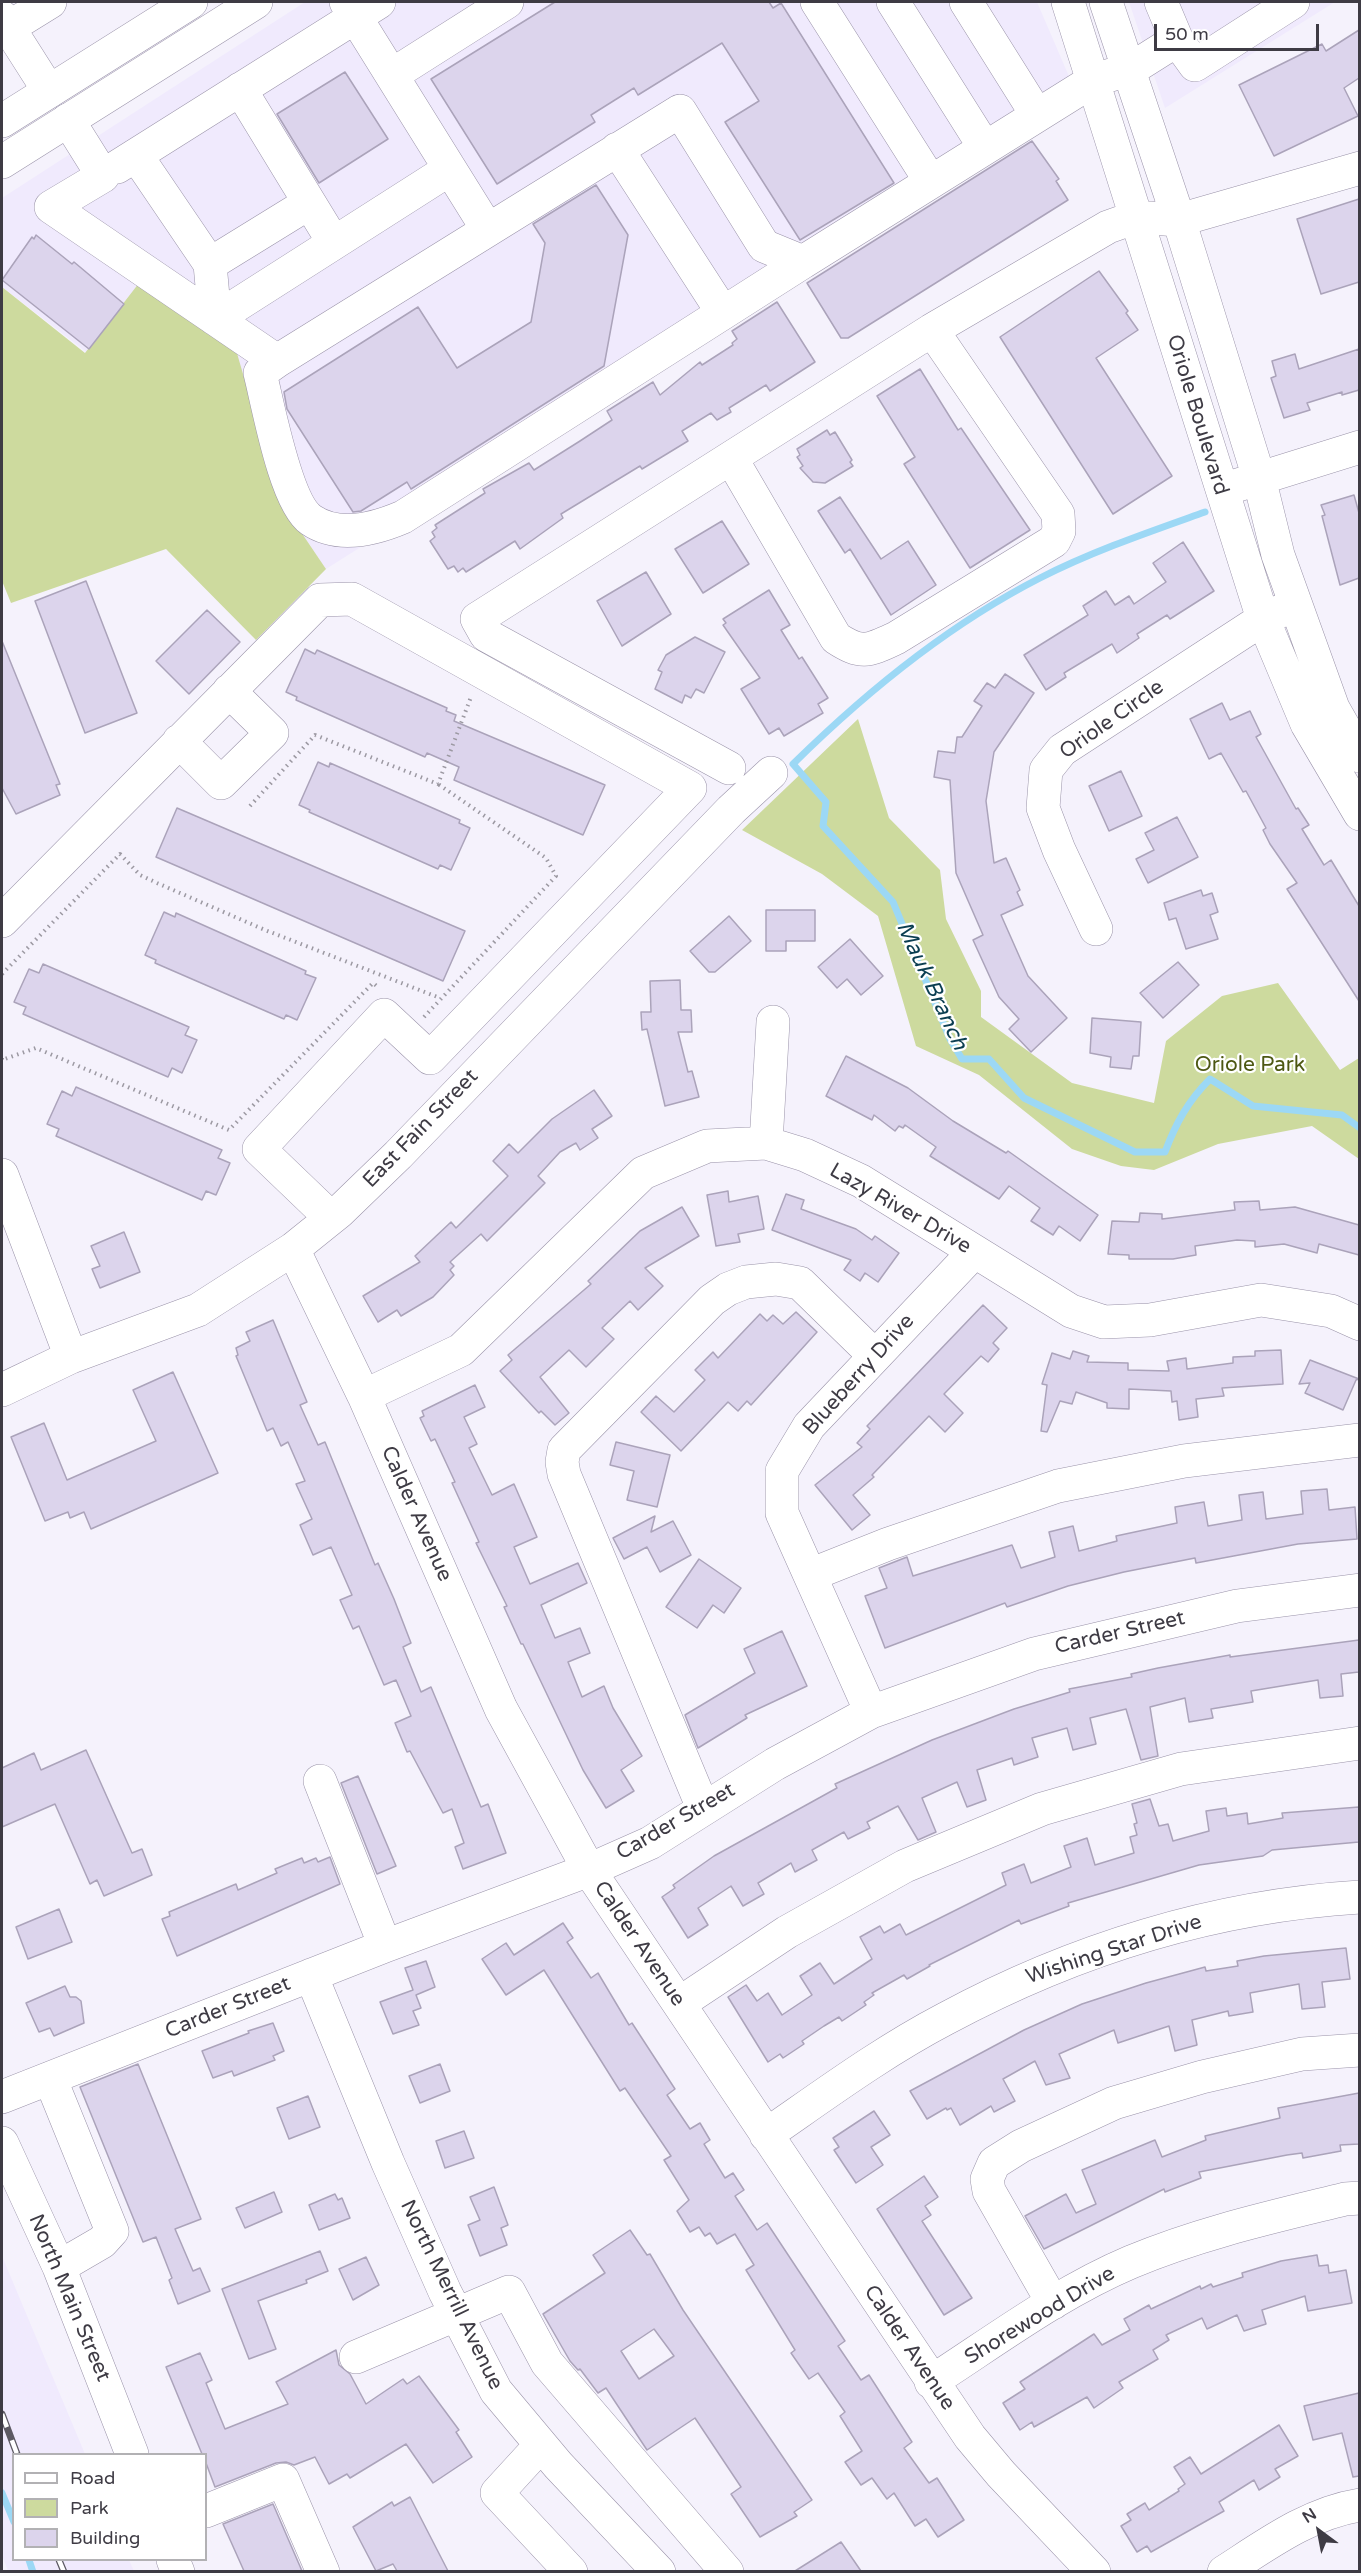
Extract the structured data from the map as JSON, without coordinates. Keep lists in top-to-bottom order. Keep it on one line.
{"streets":{"street":["Oriole Boulevard","Oriole Circle","East Fain Street","Lazy River Drive","Blueberry Drive","Calder Avenue","Carder Street","Wishing Star Drive","North Merrill Avenue","North Main Street","Shorewood Drive"]},"crossings":[["Oriole Boulevard","Oriole Circle"],["East Fain Street","Calder Avenue"],["Lazy River Drive","Blueberry Drive"],["Lazy River Drive","Calder Avenue"],["Blueberry Drive","Carder Street"],["Calder Avenue","Carder Street"],["Calder Avenue","Wishing Star Drive"],["Calder Avenue","Shorewood Drive"],["Carder Street","North Merrill Avenue"]],"water":["Mauk Branch"],"parks":["Oriole Park"],"legend":["Road","Park","Building"],"scale_bar":"50 m","north":"top left"}
